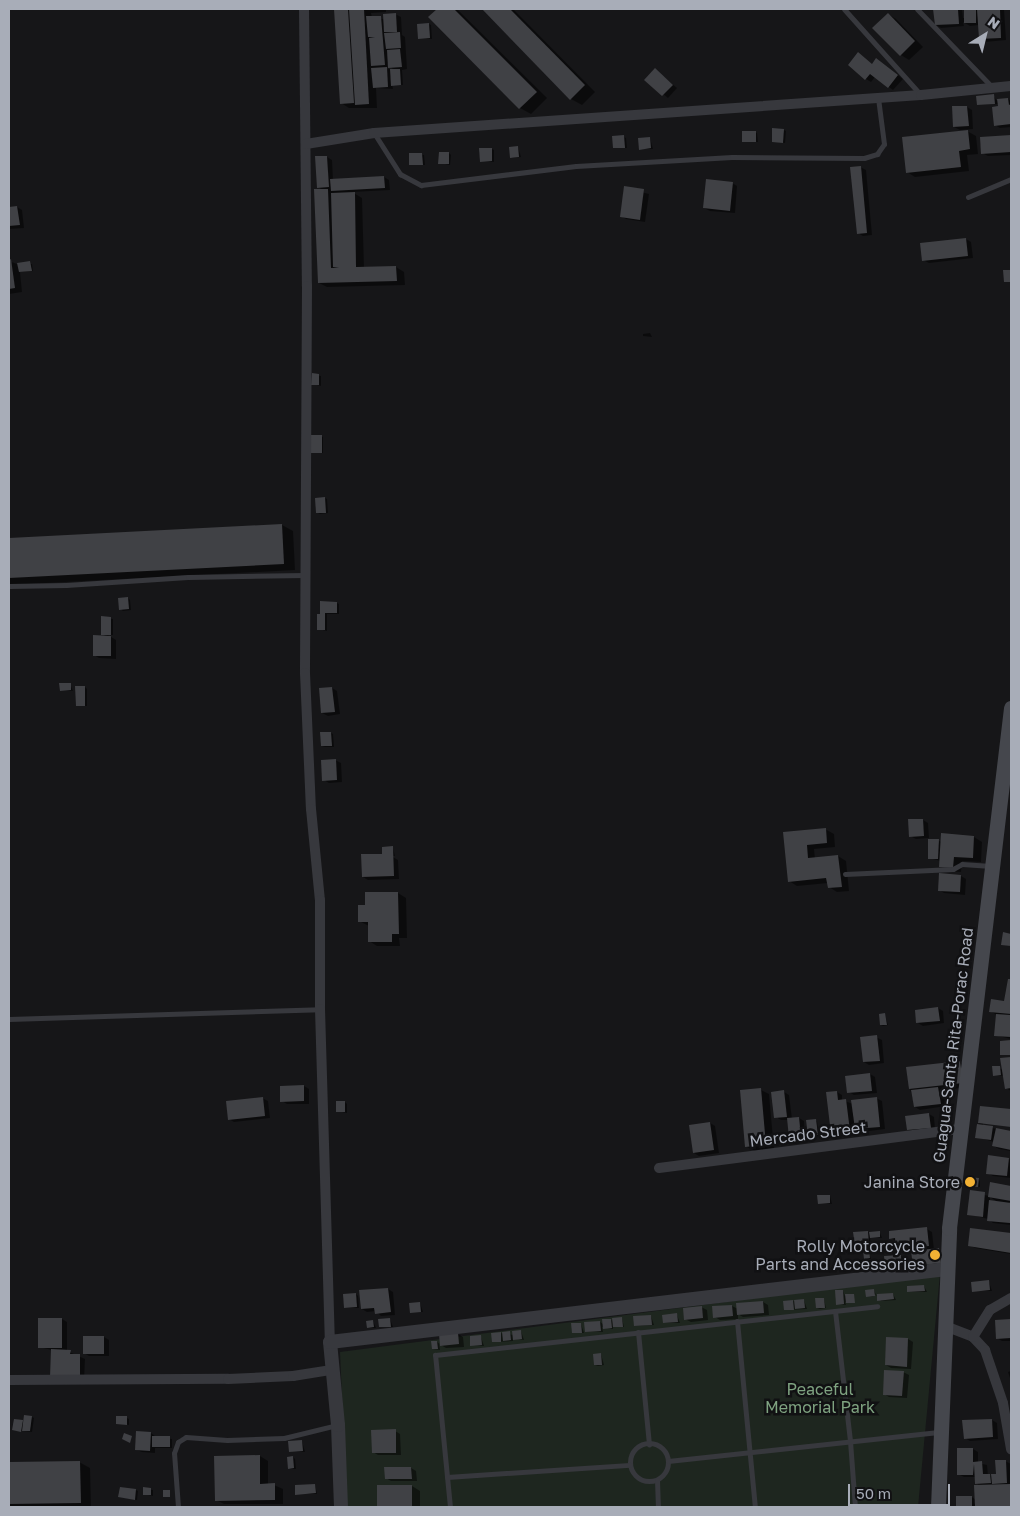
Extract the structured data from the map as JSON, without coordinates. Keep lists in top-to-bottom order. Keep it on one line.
{"streets":{"main road":["Guagua-Santa Rita-Porac Road"],"street":["Mercado Street"]},"crossings":[["Guagua-Santa Rita-Porac Road","Mercado Street"]],"parks":["Peaceful Memorial Park"],"places":["Janina Store","Rolly Motorcycle Parts and Accessories"],"scale_bar":"50 m","north":"top right"}
